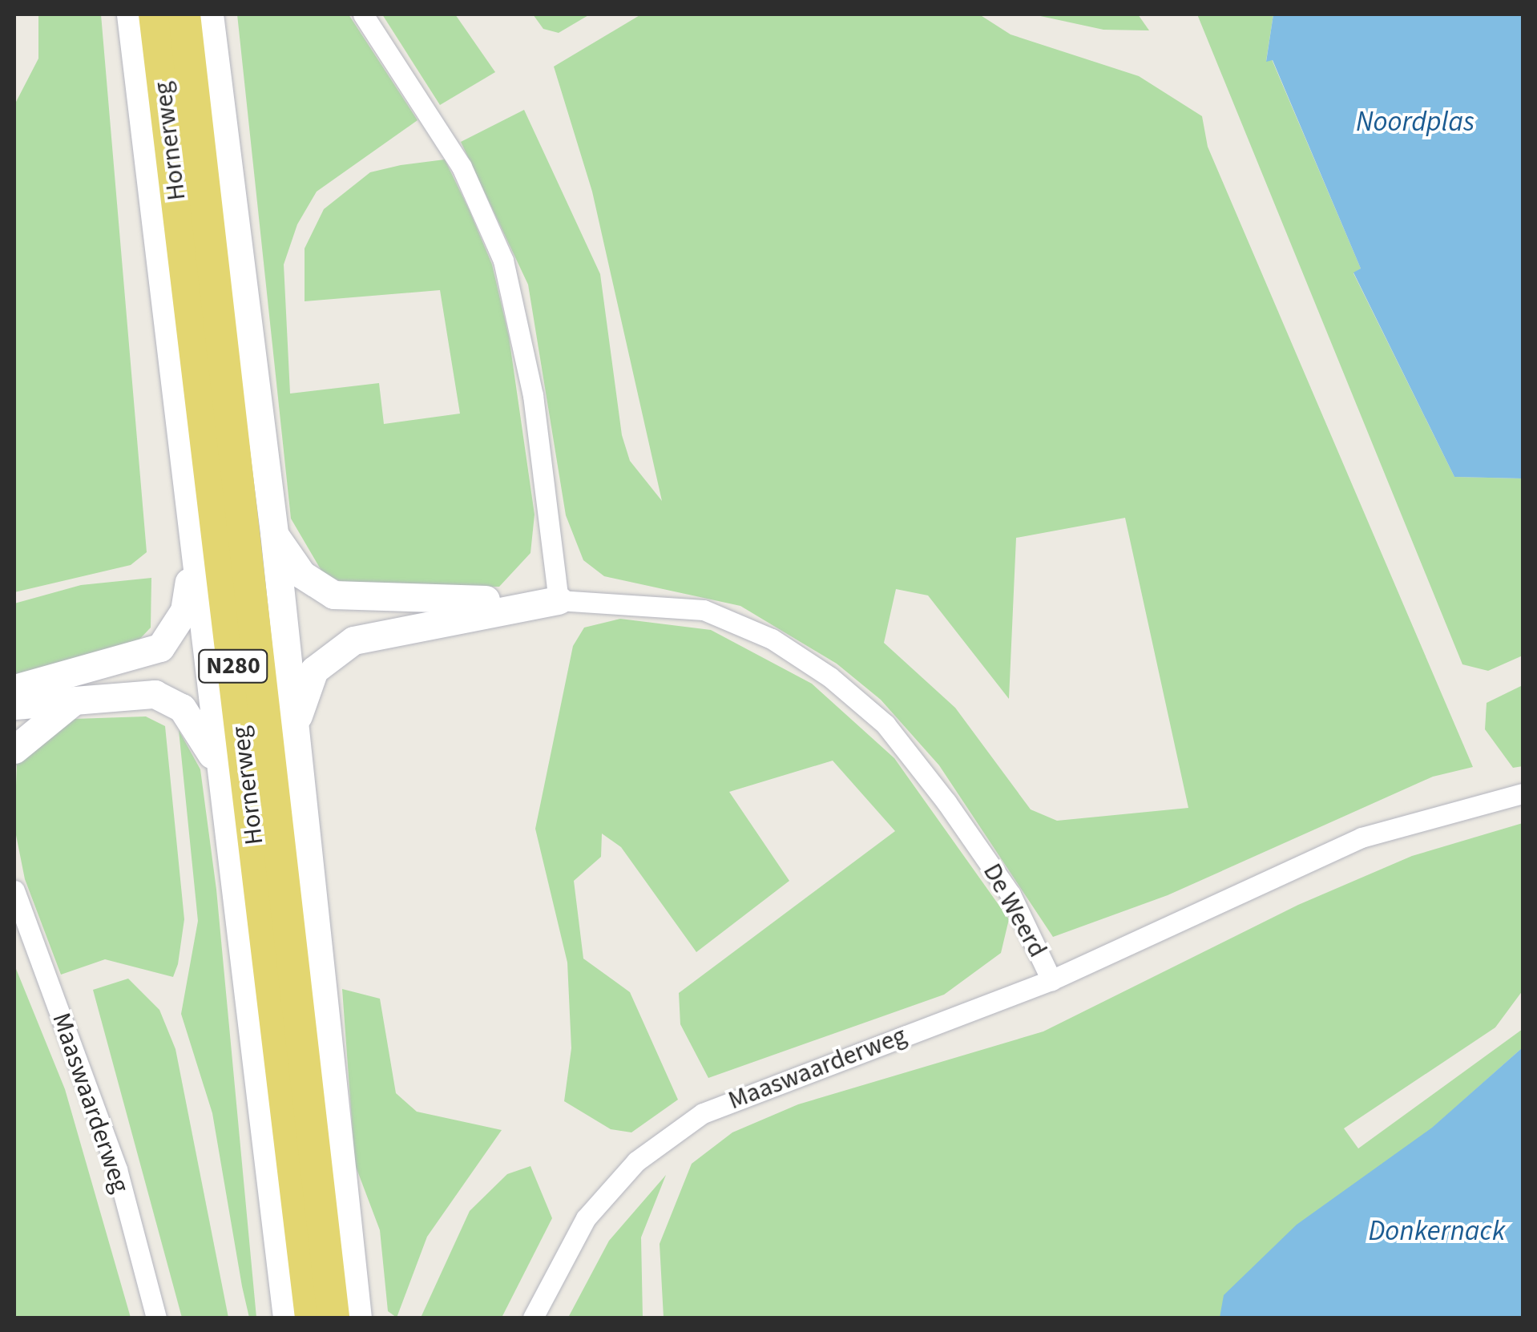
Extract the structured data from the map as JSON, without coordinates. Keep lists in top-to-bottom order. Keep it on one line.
{"streets":{"main road":["Hornerweg","N280"],"street":["De Weerd","Maaswaarderweg"]},"crossings":[["De Weerd","Maaswaarderweg"]],"water":["Noordplas","Donkernack"]}
